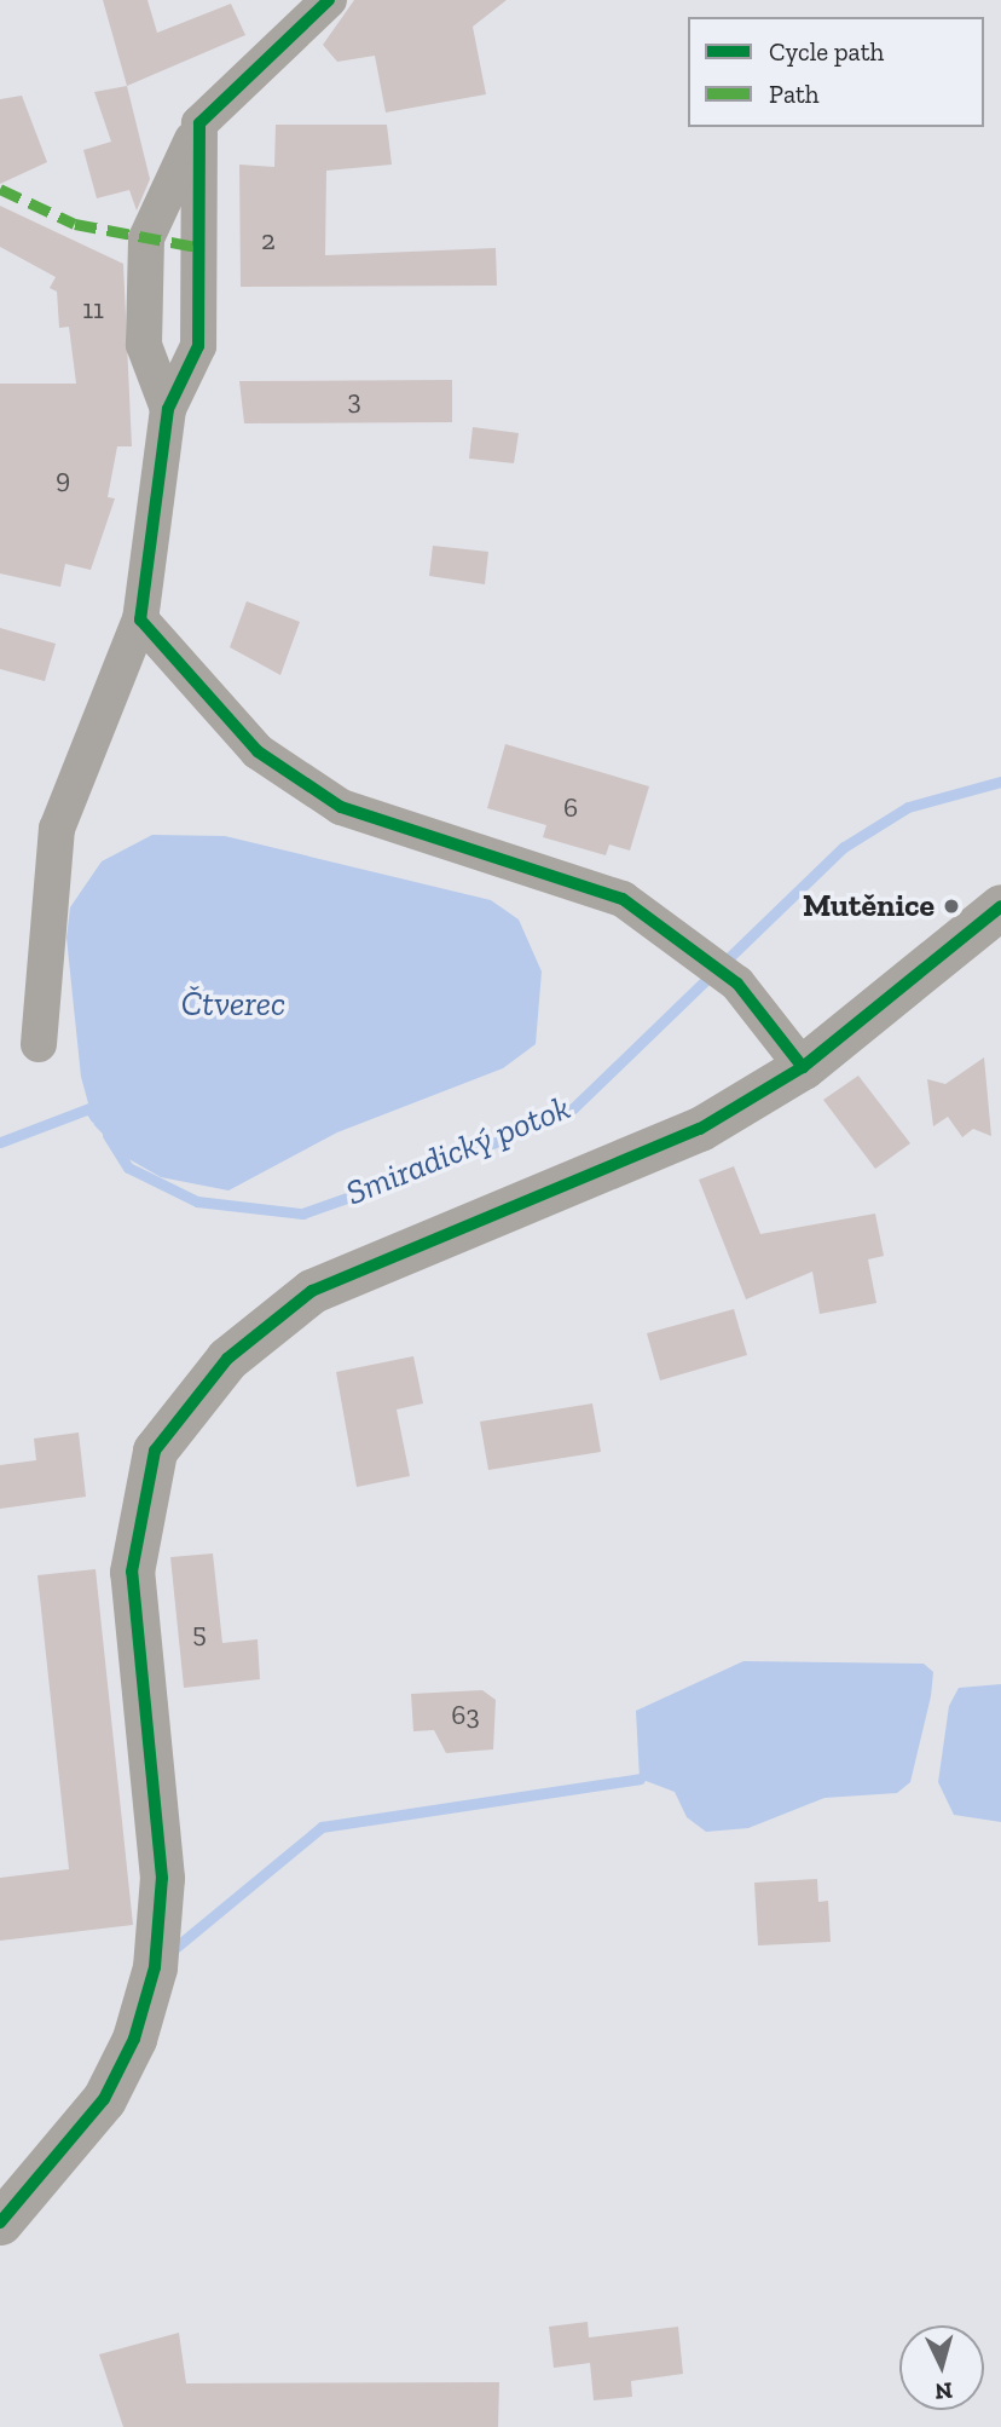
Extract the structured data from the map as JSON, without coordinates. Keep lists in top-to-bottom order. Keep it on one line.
{"water":["Čtverec","Smiradický potok"],"places":["Mutěnice"],"house_numbers":["2","11","3","9","6","5","63"],"legend":["Cycle path","Path"],"north":"bottom"}
